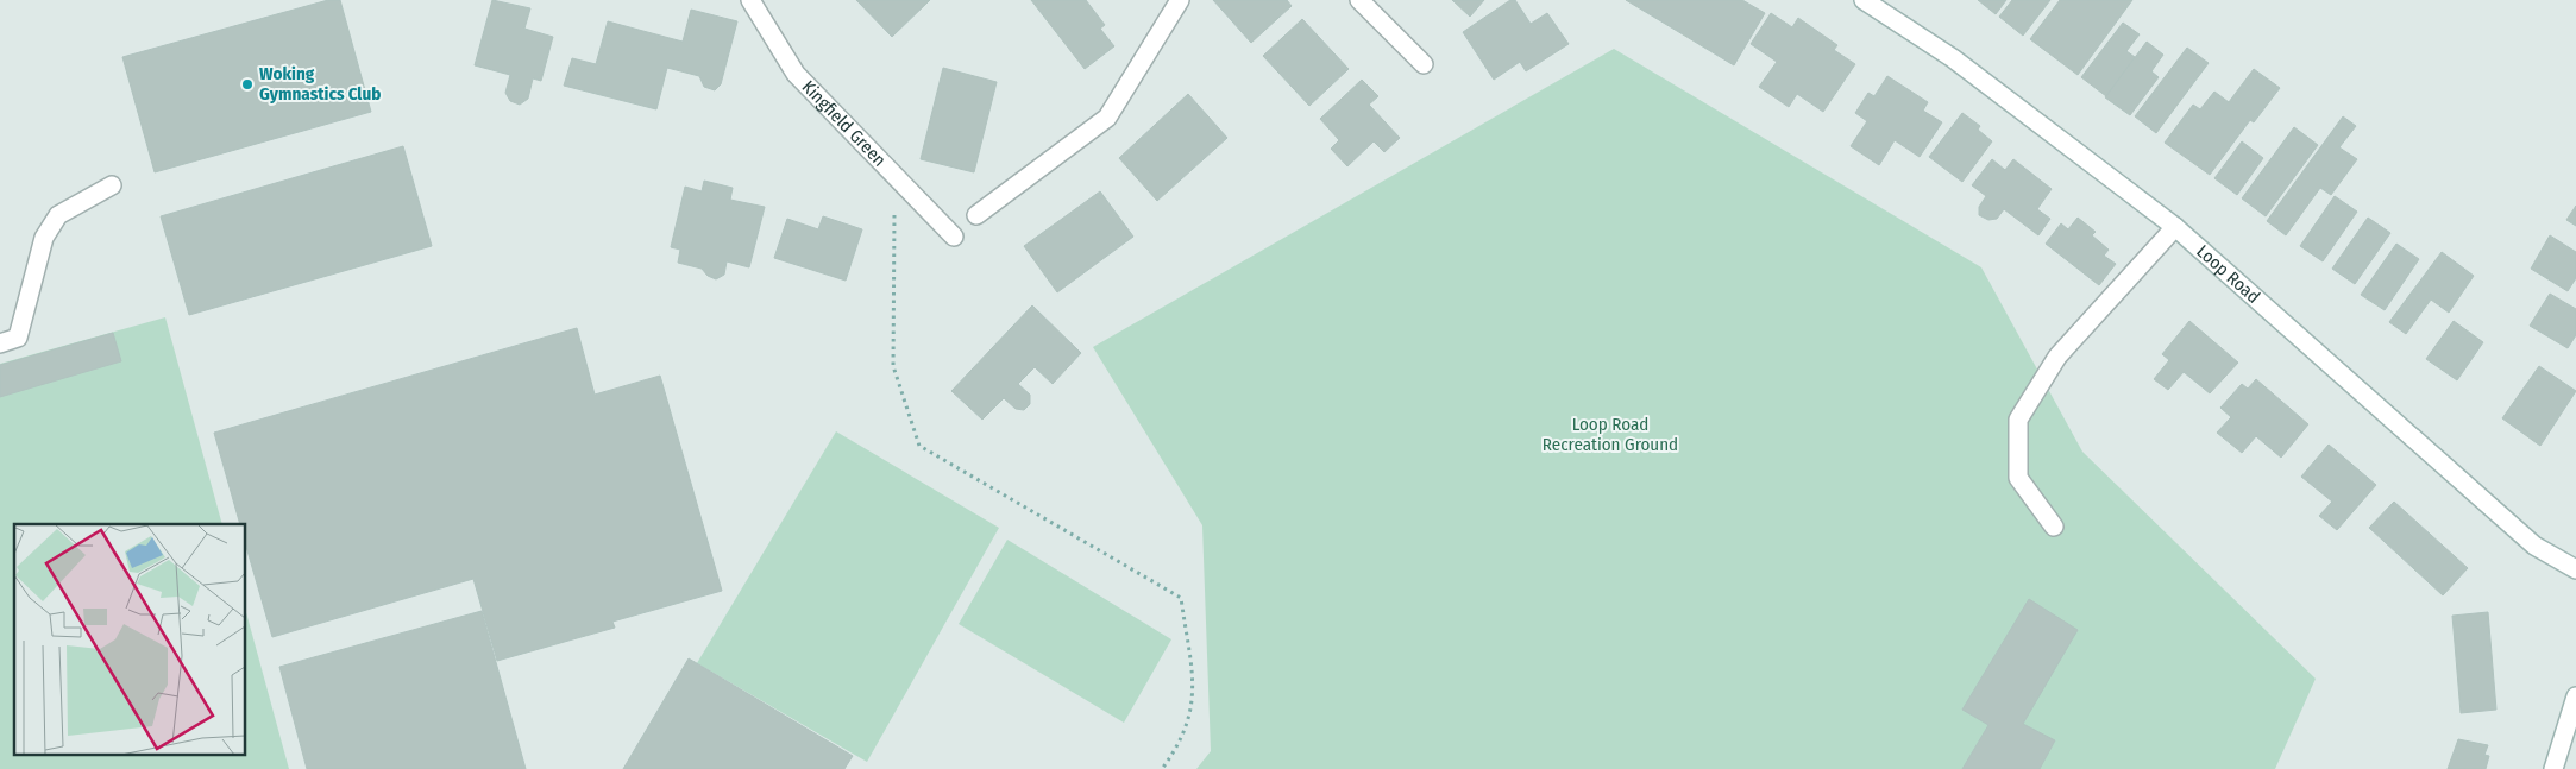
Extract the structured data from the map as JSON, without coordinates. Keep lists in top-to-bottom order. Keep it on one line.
{"streets":{"main road":["Kingfield Green","Loop Road"]},"parks":["Loop Road Recreation Ground"],"places":["Woking Gymnastics Club"]}
